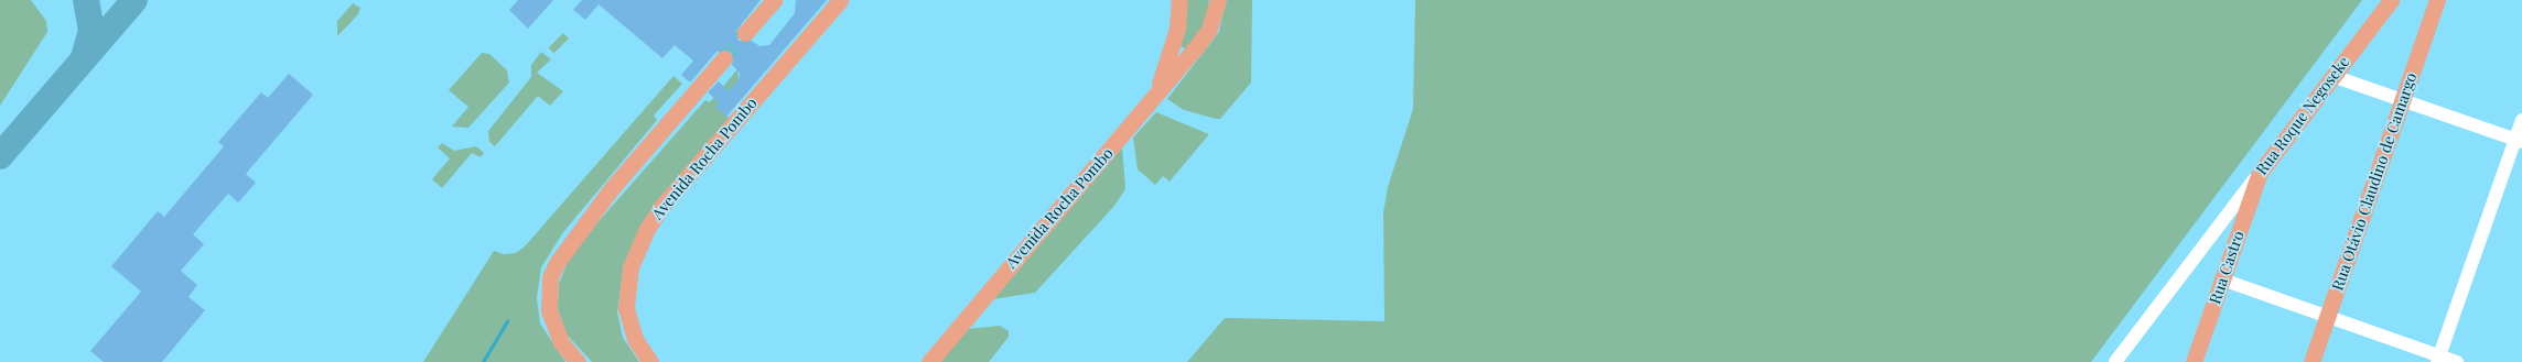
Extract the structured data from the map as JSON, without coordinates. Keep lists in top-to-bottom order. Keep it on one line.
{"streets":{"main road":["Rua Roque Negoseke","Avenida Rocha Pombo","Rua Otávio Claudino de Camargo","Rua Castro"]},"crossings":[["Rua Roque Negoseke","Rua Castro"]]}
